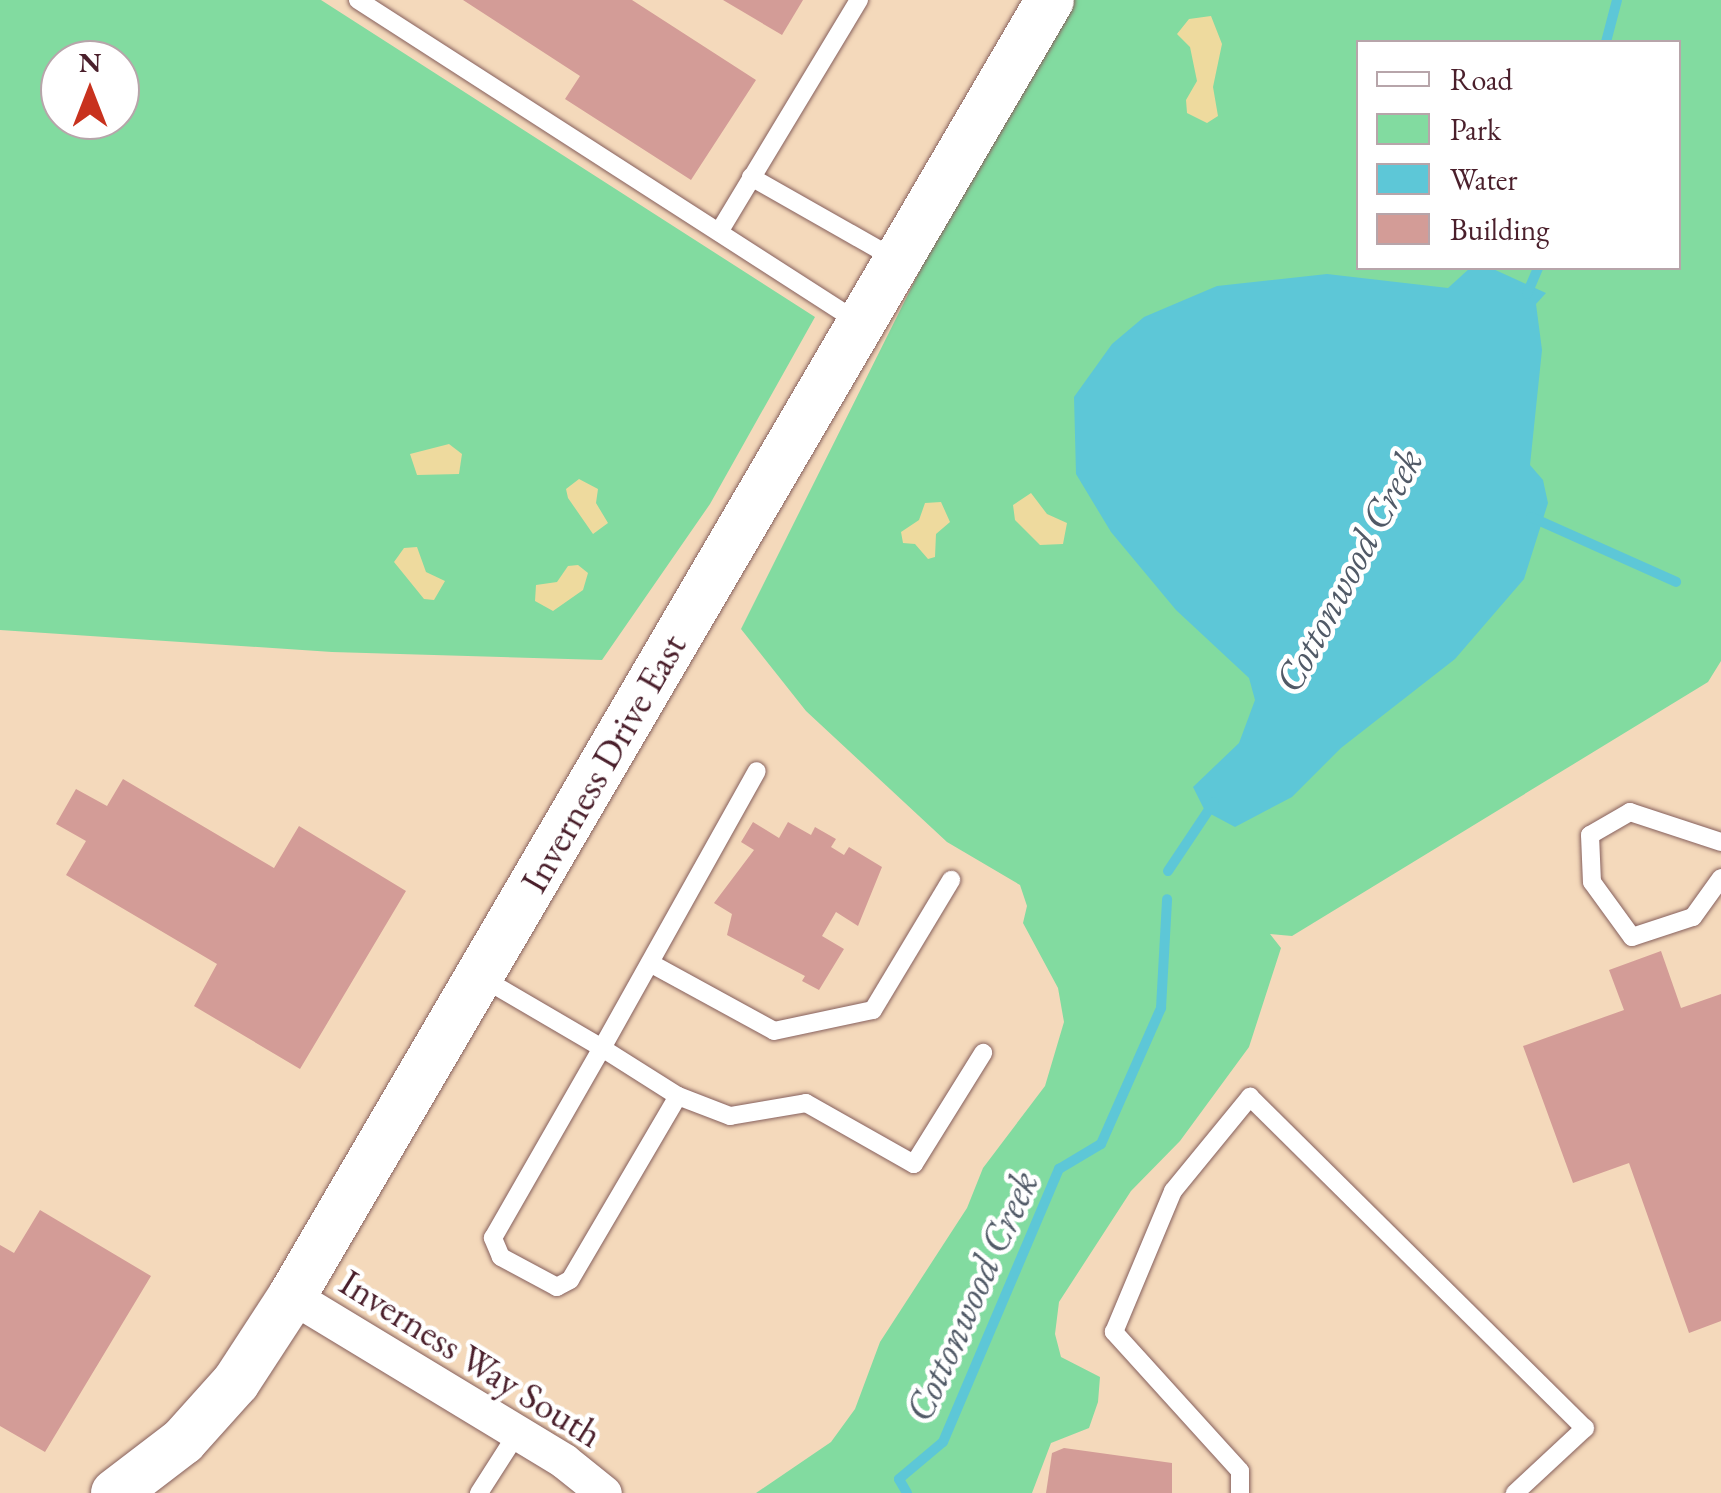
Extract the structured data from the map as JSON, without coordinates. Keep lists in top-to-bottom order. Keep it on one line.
{"streets":{"main road":["Inverness Drive East"],"street":["Inverness Way South"]},"crossings":[["Inverness Drive East","Inverness Way South"]],"water":["Cottonwood Creek"],"legend":["Road","Park","Water","Building"],"north":"top"}
